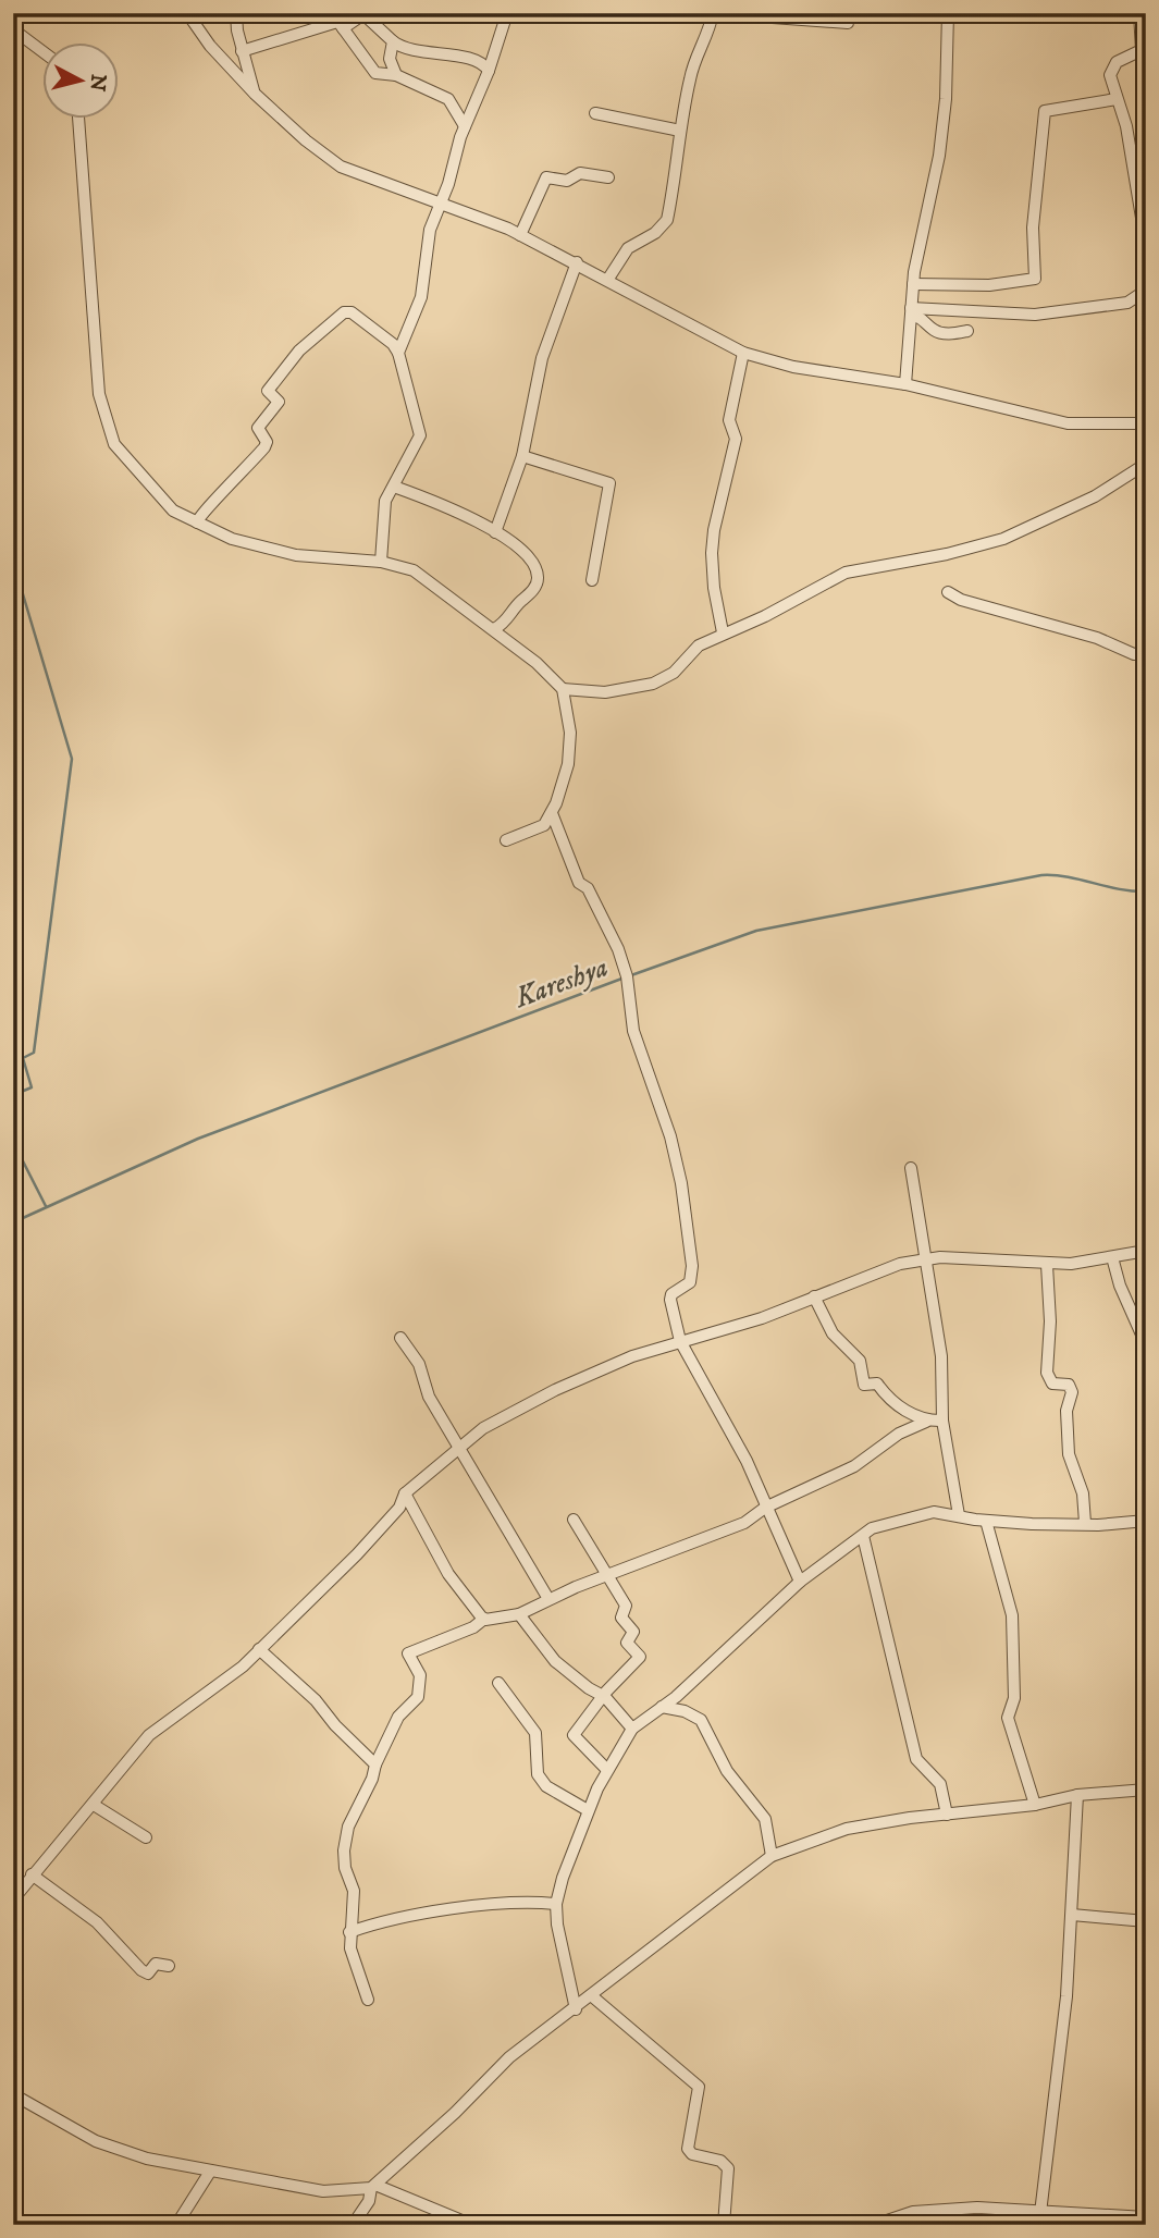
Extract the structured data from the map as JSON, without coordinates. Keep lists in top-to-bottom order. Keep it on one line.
{"water":["Kareshya"],"north":"right"}
